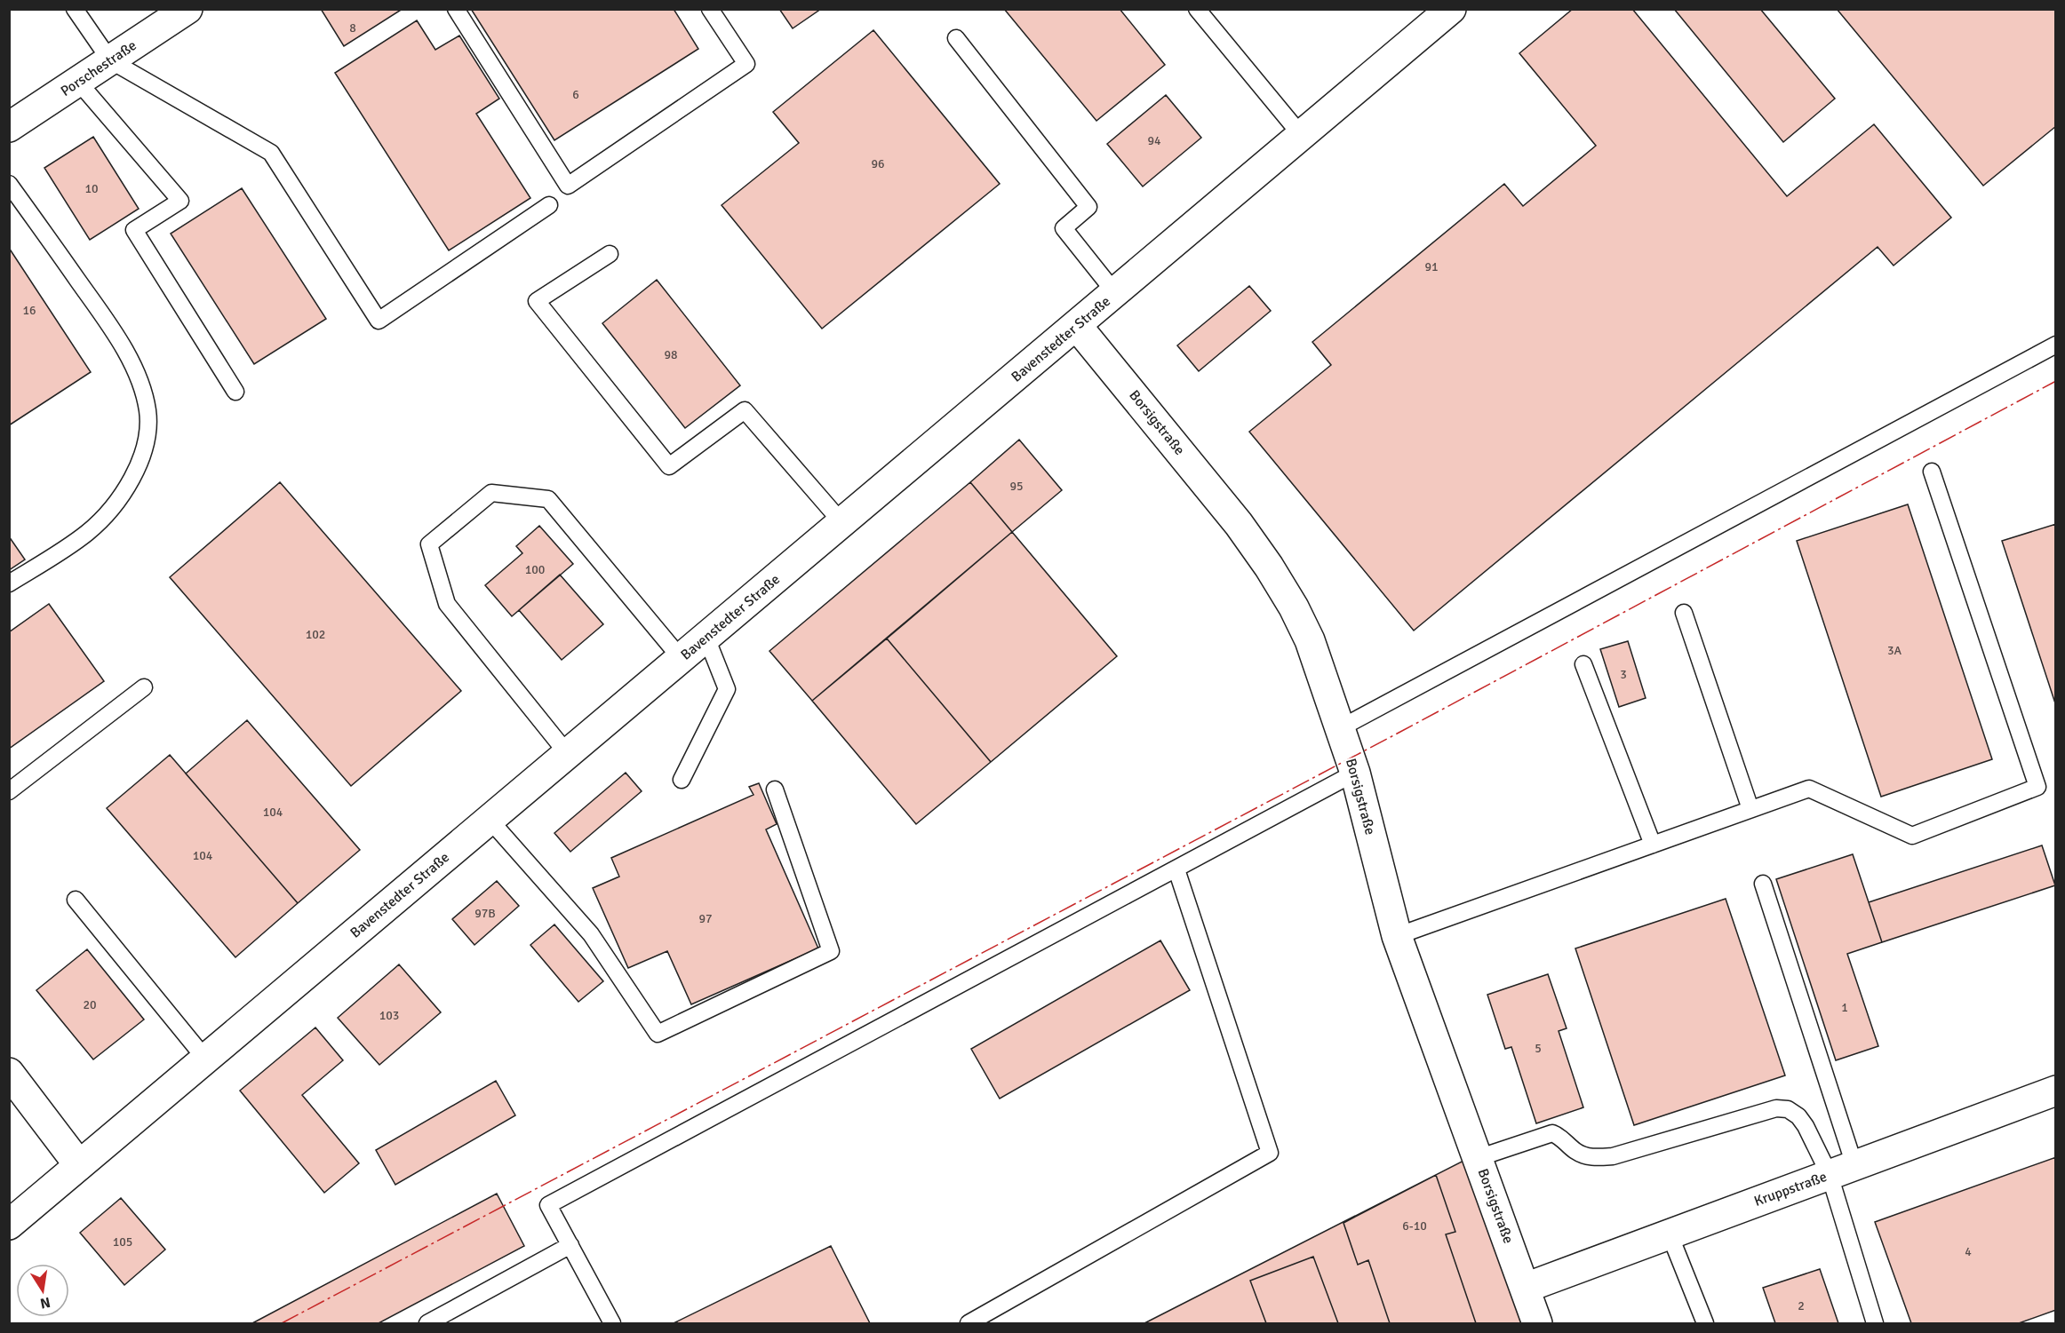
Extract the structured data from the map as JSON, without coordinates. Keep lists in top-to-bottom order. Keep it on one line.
{"streets":{"street":["Porschestraße","Bavenstedter Straße","Borsigstraße","Kruppstraße"]},"crossings":[["Bavenstedter Straße","Borsigstraße"],["Borsigstraße","Kruppstraße"]],"house_numbers":["8","6","94","96","10","91","16","98","95","100","102","3A","3","104","104","97B","97","20","1","103","5","6-10","105","4","2"],"north":"bottom"}
